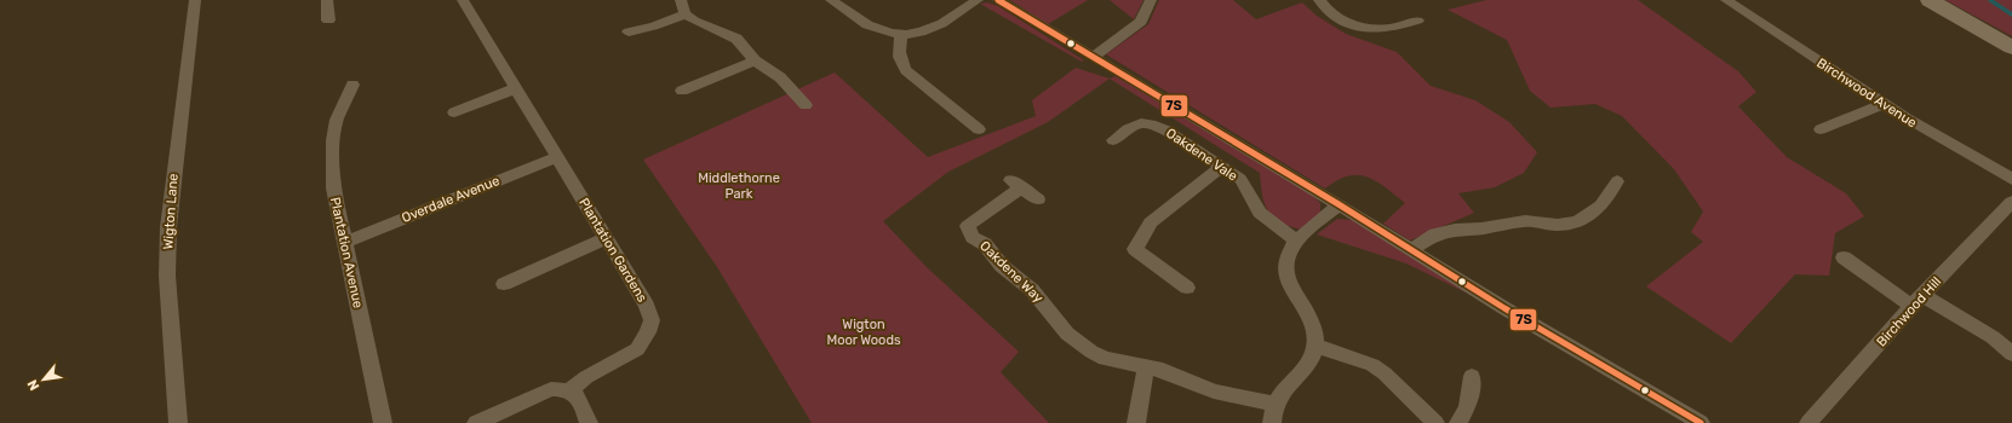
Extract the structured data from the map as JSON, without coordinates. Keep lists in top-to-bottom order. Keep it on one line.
{"streets":{"street":["Birchwood Avenue","Oakdene Vale","Overdale Avenue","Wigton Lane","Plantation Gardens","Plantation Avenue","Oakdene Way","Birchwood Hill"]},"crossings":[["Overdale Avenue","Plantation Gardens"],["Overdale Avenue","Plantation Avenue"]],"parks":["Middlethorne Park","Wigton Moor Woods"],"lines":["transit line 7S"],"north":"bottom left"}
